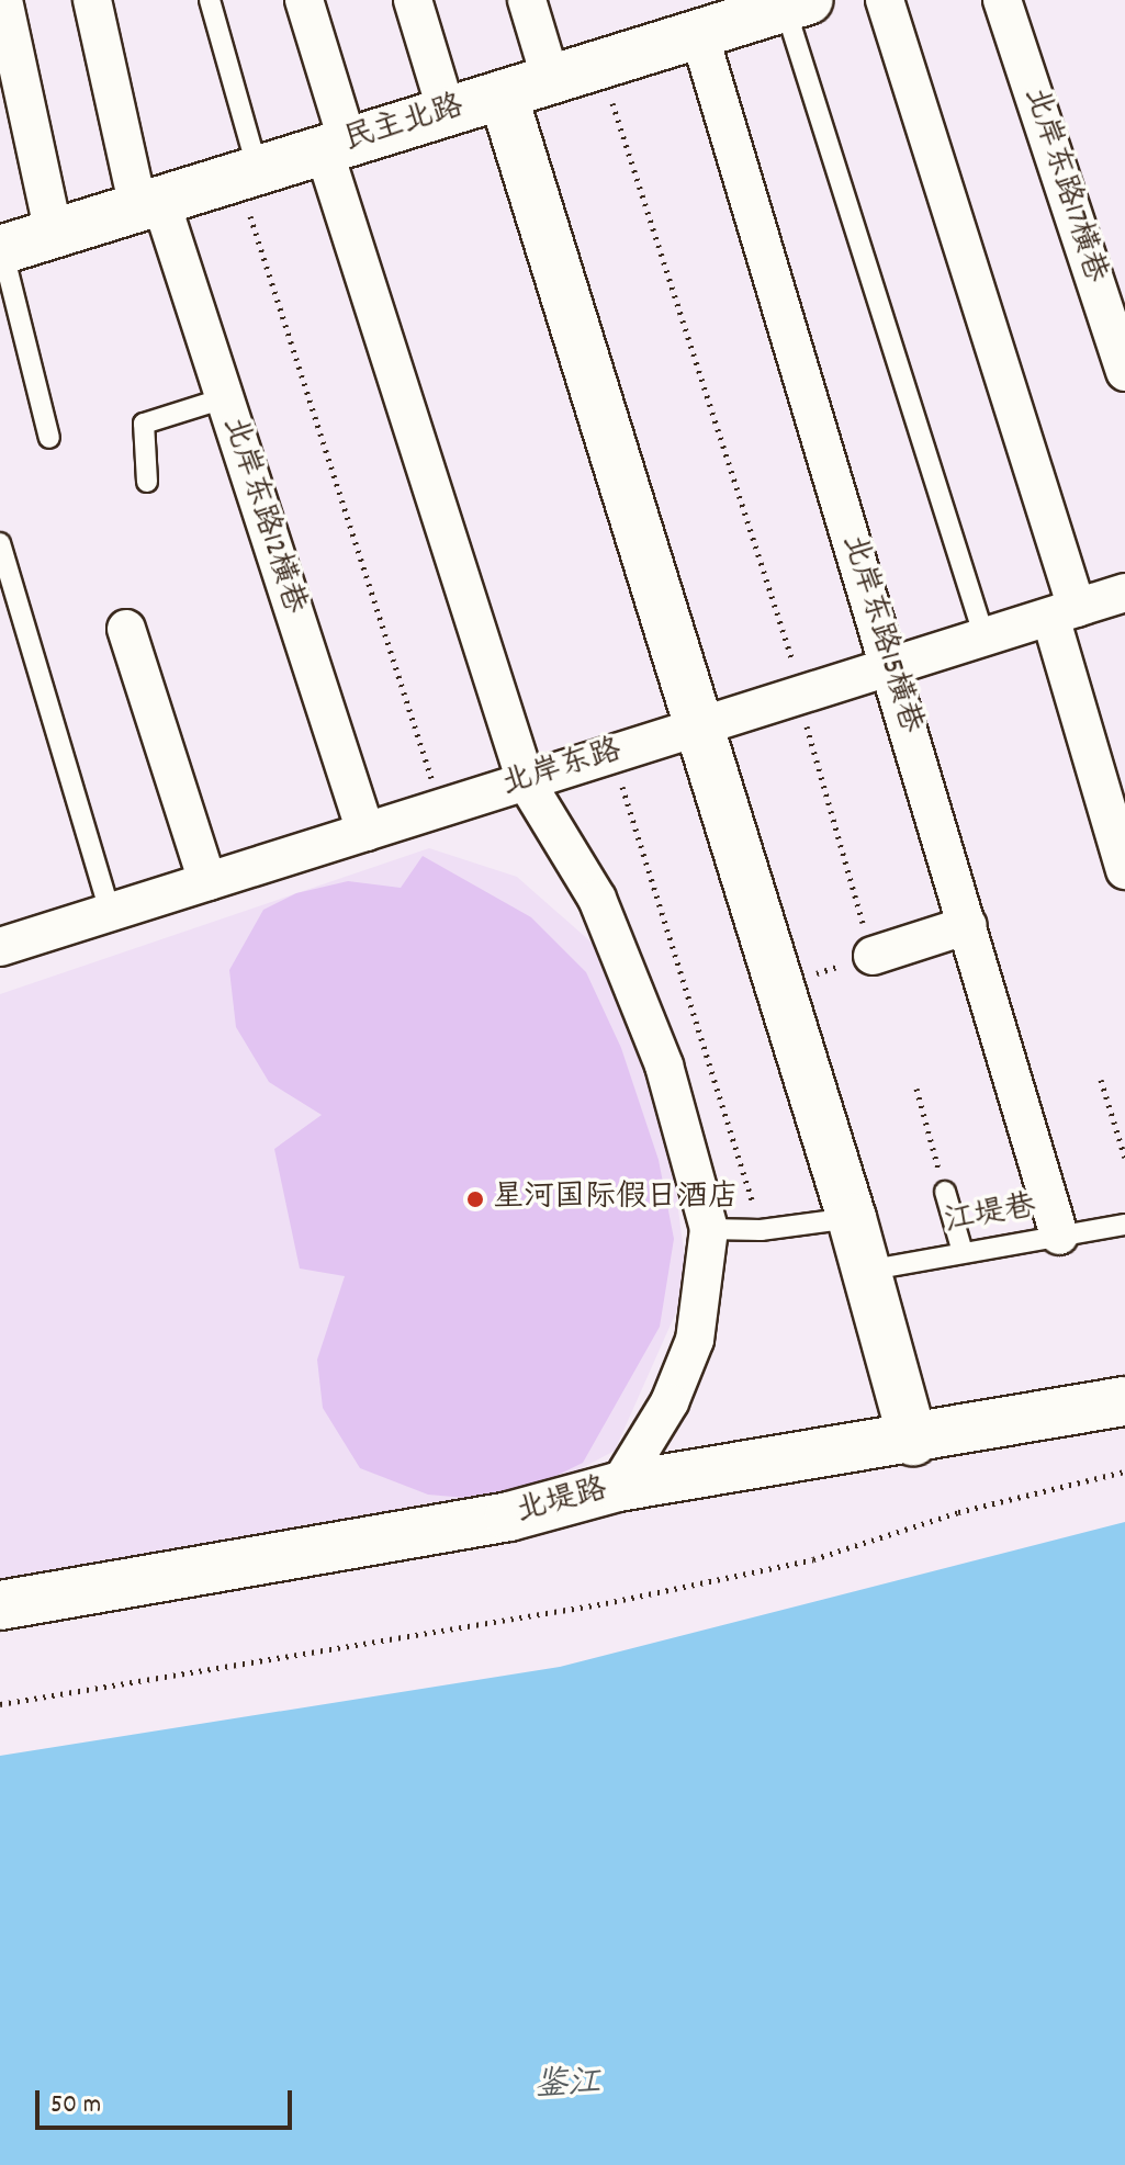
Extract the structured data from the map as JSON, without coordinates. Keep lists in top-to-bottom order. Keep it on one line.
{"streets":{"street":["民主北路","北岸东路17横巷","北岸东路12横巷","北岸东路15横巷","北岸东路","北堤路"],"lane":["江堤巷"]},"crossings":[["民主北路","北岸东路12横巷"],["民主北路","北岸东路15横巷"],["北岸东路12横巷","北岸东路"],["北岸东路15横巷","北岸东路"],["北岸东路15横巷","江堤巷"]],"water":["鉴江"],"places":["星河国际假日酒店"],"scale_bar":"50 m"}
